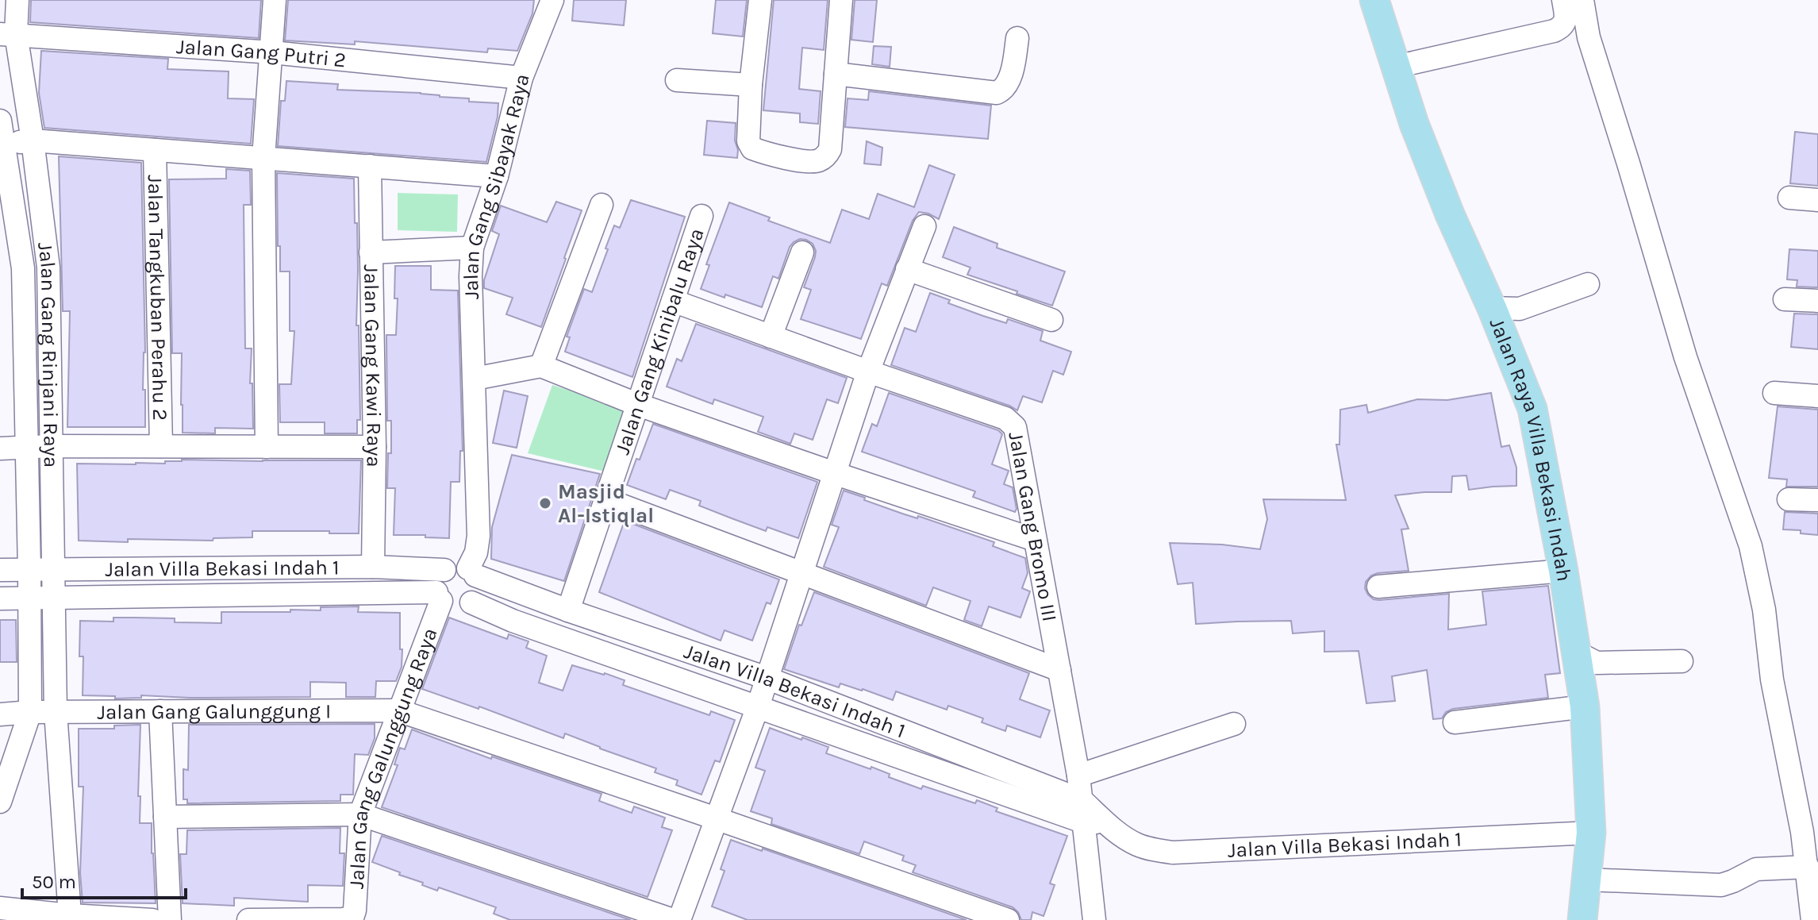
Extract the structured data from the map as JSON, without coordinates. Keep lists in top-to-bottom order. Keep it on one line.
{"streets":{"main road":["Jalan Raya Villa Bekasi Indah"],"street":["Jalan Gang Putri 2","Jalan Gang Sibayak Raya","Jalan Tangkuban Perahu 2","Jalan Gang Kinibalu Raya","Jalan Gang Rinjani Raya","Jalan Gang Kawi Raya","Jalan Gang Bromo III","Jalan Villa Bekasi Indah 1","Jalan Gang Galunggung I","Jalan Gang Galunggung Raya"]},"crossings":[["Jalan Gang Putri 2","Jalan Gang Sibayak Raya"],["Jalan Gang Putri 2","Jalan Gang Rinjani Raya"],["Jalan Gang Sibayak Raya","Jalan Villa Bekasi Indah 1"],["Jalan Gang Sibayak Raya","Jalan Gang Galunggung Raya"],["Jalan Gang Kinibalu Raya","Jalan Gang Bromo III"],["Jalan Gang Kinibalu Raya","Jalan Villa Bekasi Indah 1"],["Jalan Gang Rinjani Raya","Jalan Villa Bekasi Indah 1"],["Jalan Gang Rinjani Raya","Jalan Gang Galunggung I"],["Jalan Gang Kawi Raya","Jalan Villa Bekasi Indah 1"],["Jalan Raya Villa Bekasi Indah","Jalan Villa Bekasi Indah 1"],["Jalan Gang Bromo III","Jalan Villa Bekasi Indah 1"],["Jalan Villa Bekasi Indah 1","Jalan Gang Galunggung Raya"],["Jalan Gang Galunggung I","Jalan Gang Galunggung Raya"]],"places":["Masjid Al-Istiqlal"],"scale_bar":"50 m"}
